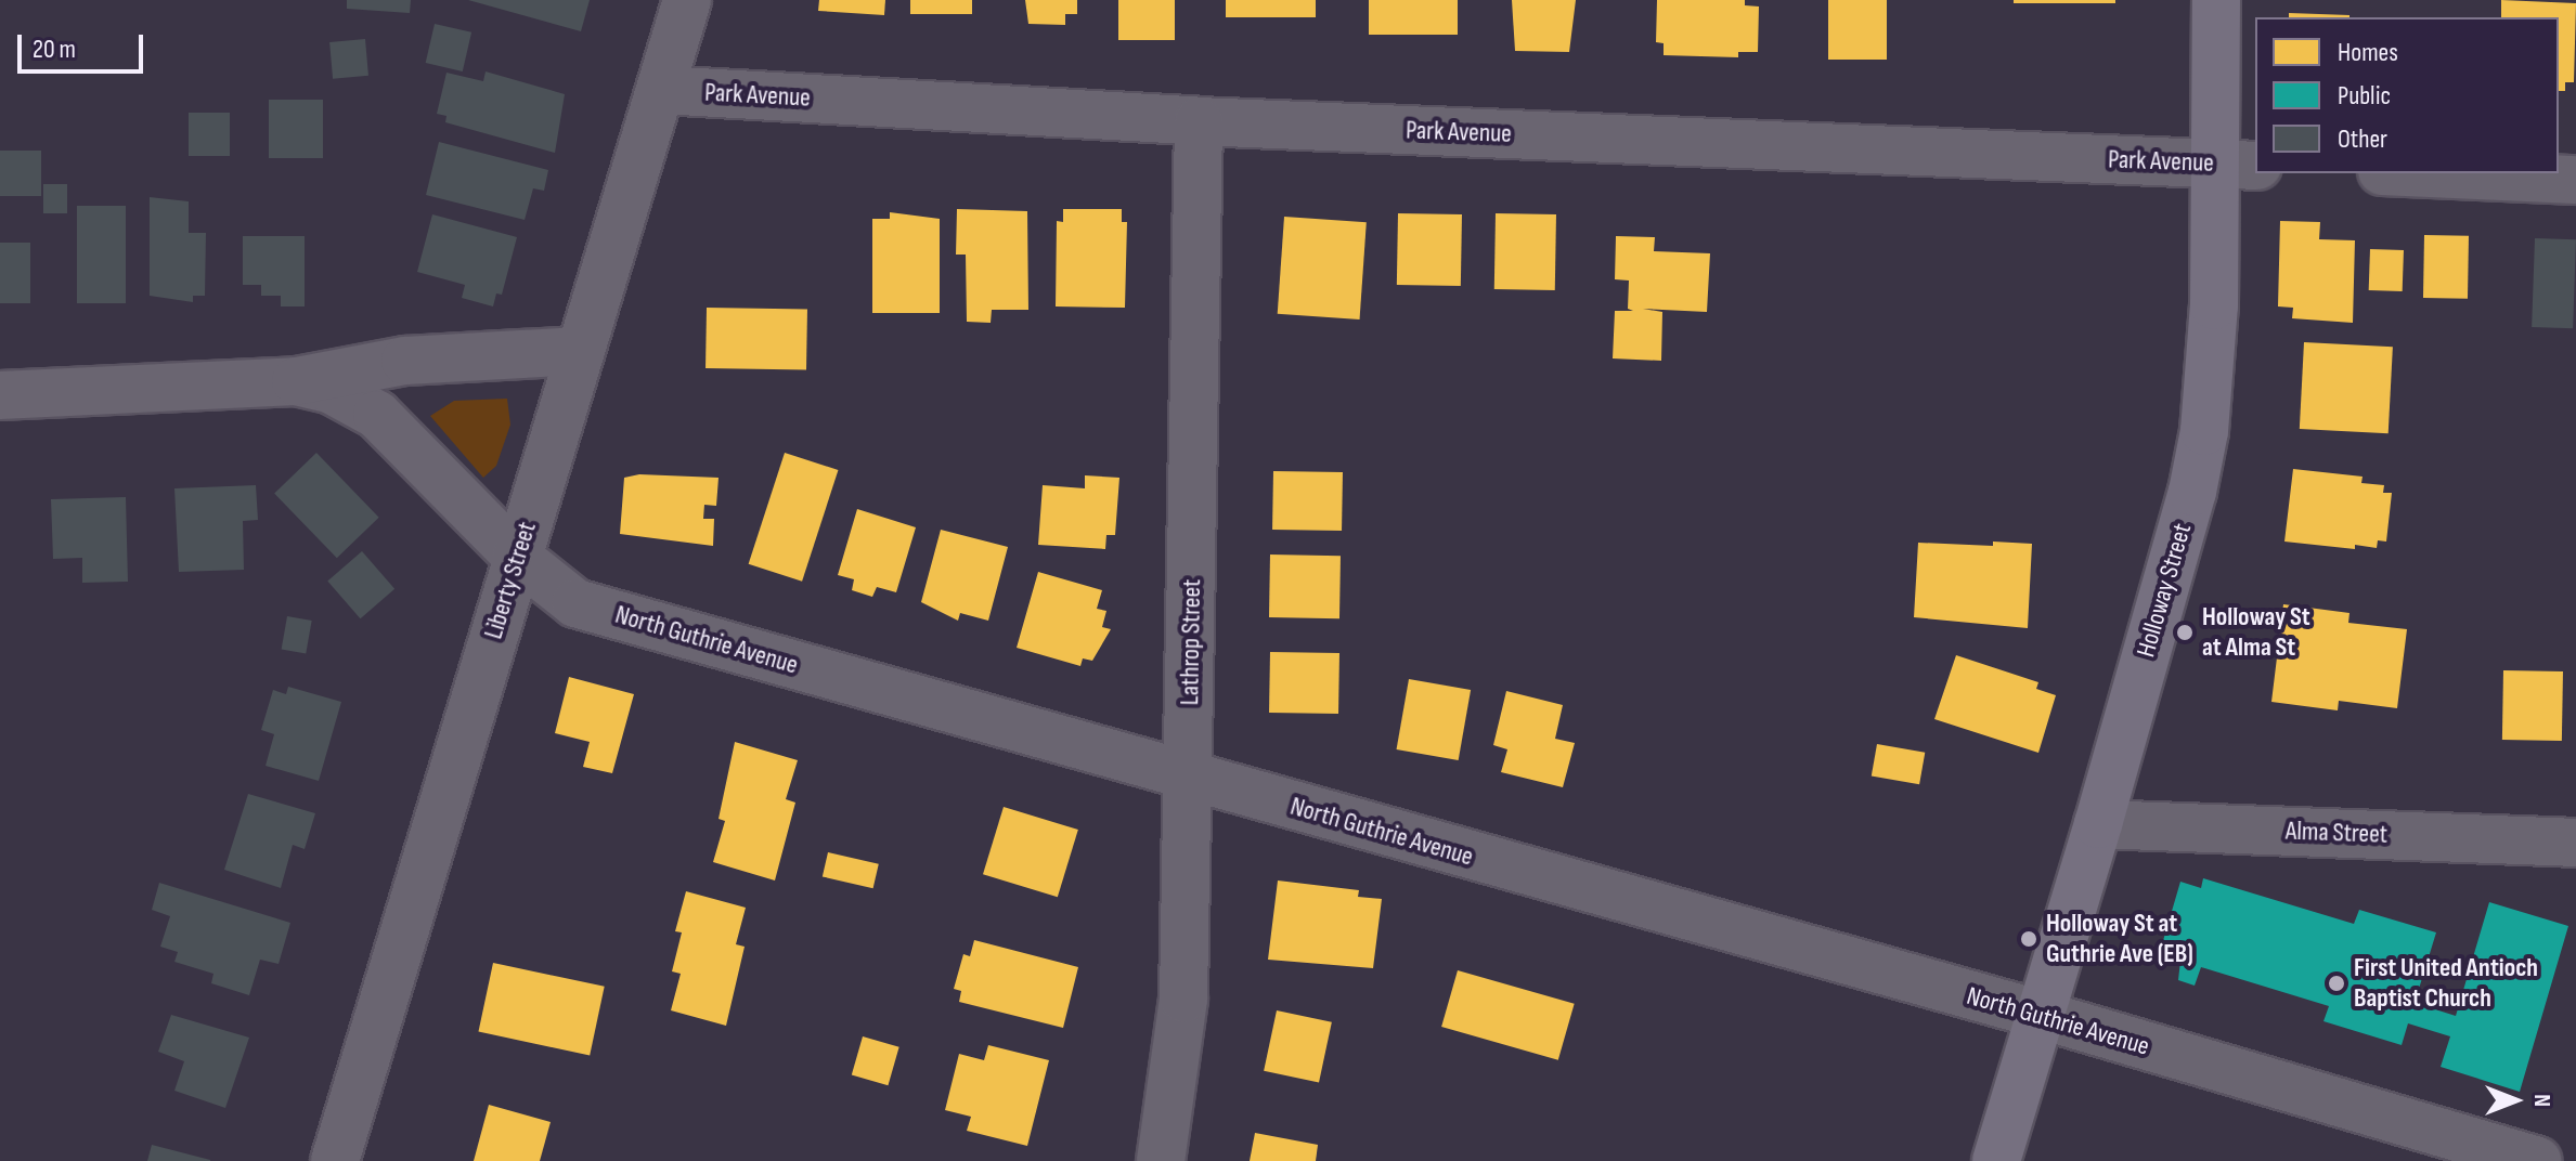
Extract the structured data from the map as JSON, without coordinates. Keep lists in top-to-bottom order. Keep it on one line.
{"streets":{"main road":["Holloway Street"],"street":["Park Avenue","Liberty Street","North Guthrie Avenue","Lathrop Street","Alma Street"]},"crossings":[["Park Avenue","Liberty Street"],["Park Avenue","Holloway Street"],["Park Avenue","Lathrop Street"],["Liberty Street","North Guthrie Avenue"],["Holloway Street","North Guthrie Avenue"],["Holloway Street","Alma Street"],["North Guthrie Avenue","Lathrop Street"]],"places":["Holloway St at Alma St","Holloway St at Guthrie Ave (EB)","First United Antioch Baptist Church"],"legend":["Homes","Public","Other"],"scale_bar":"20 m","north":"right"}
